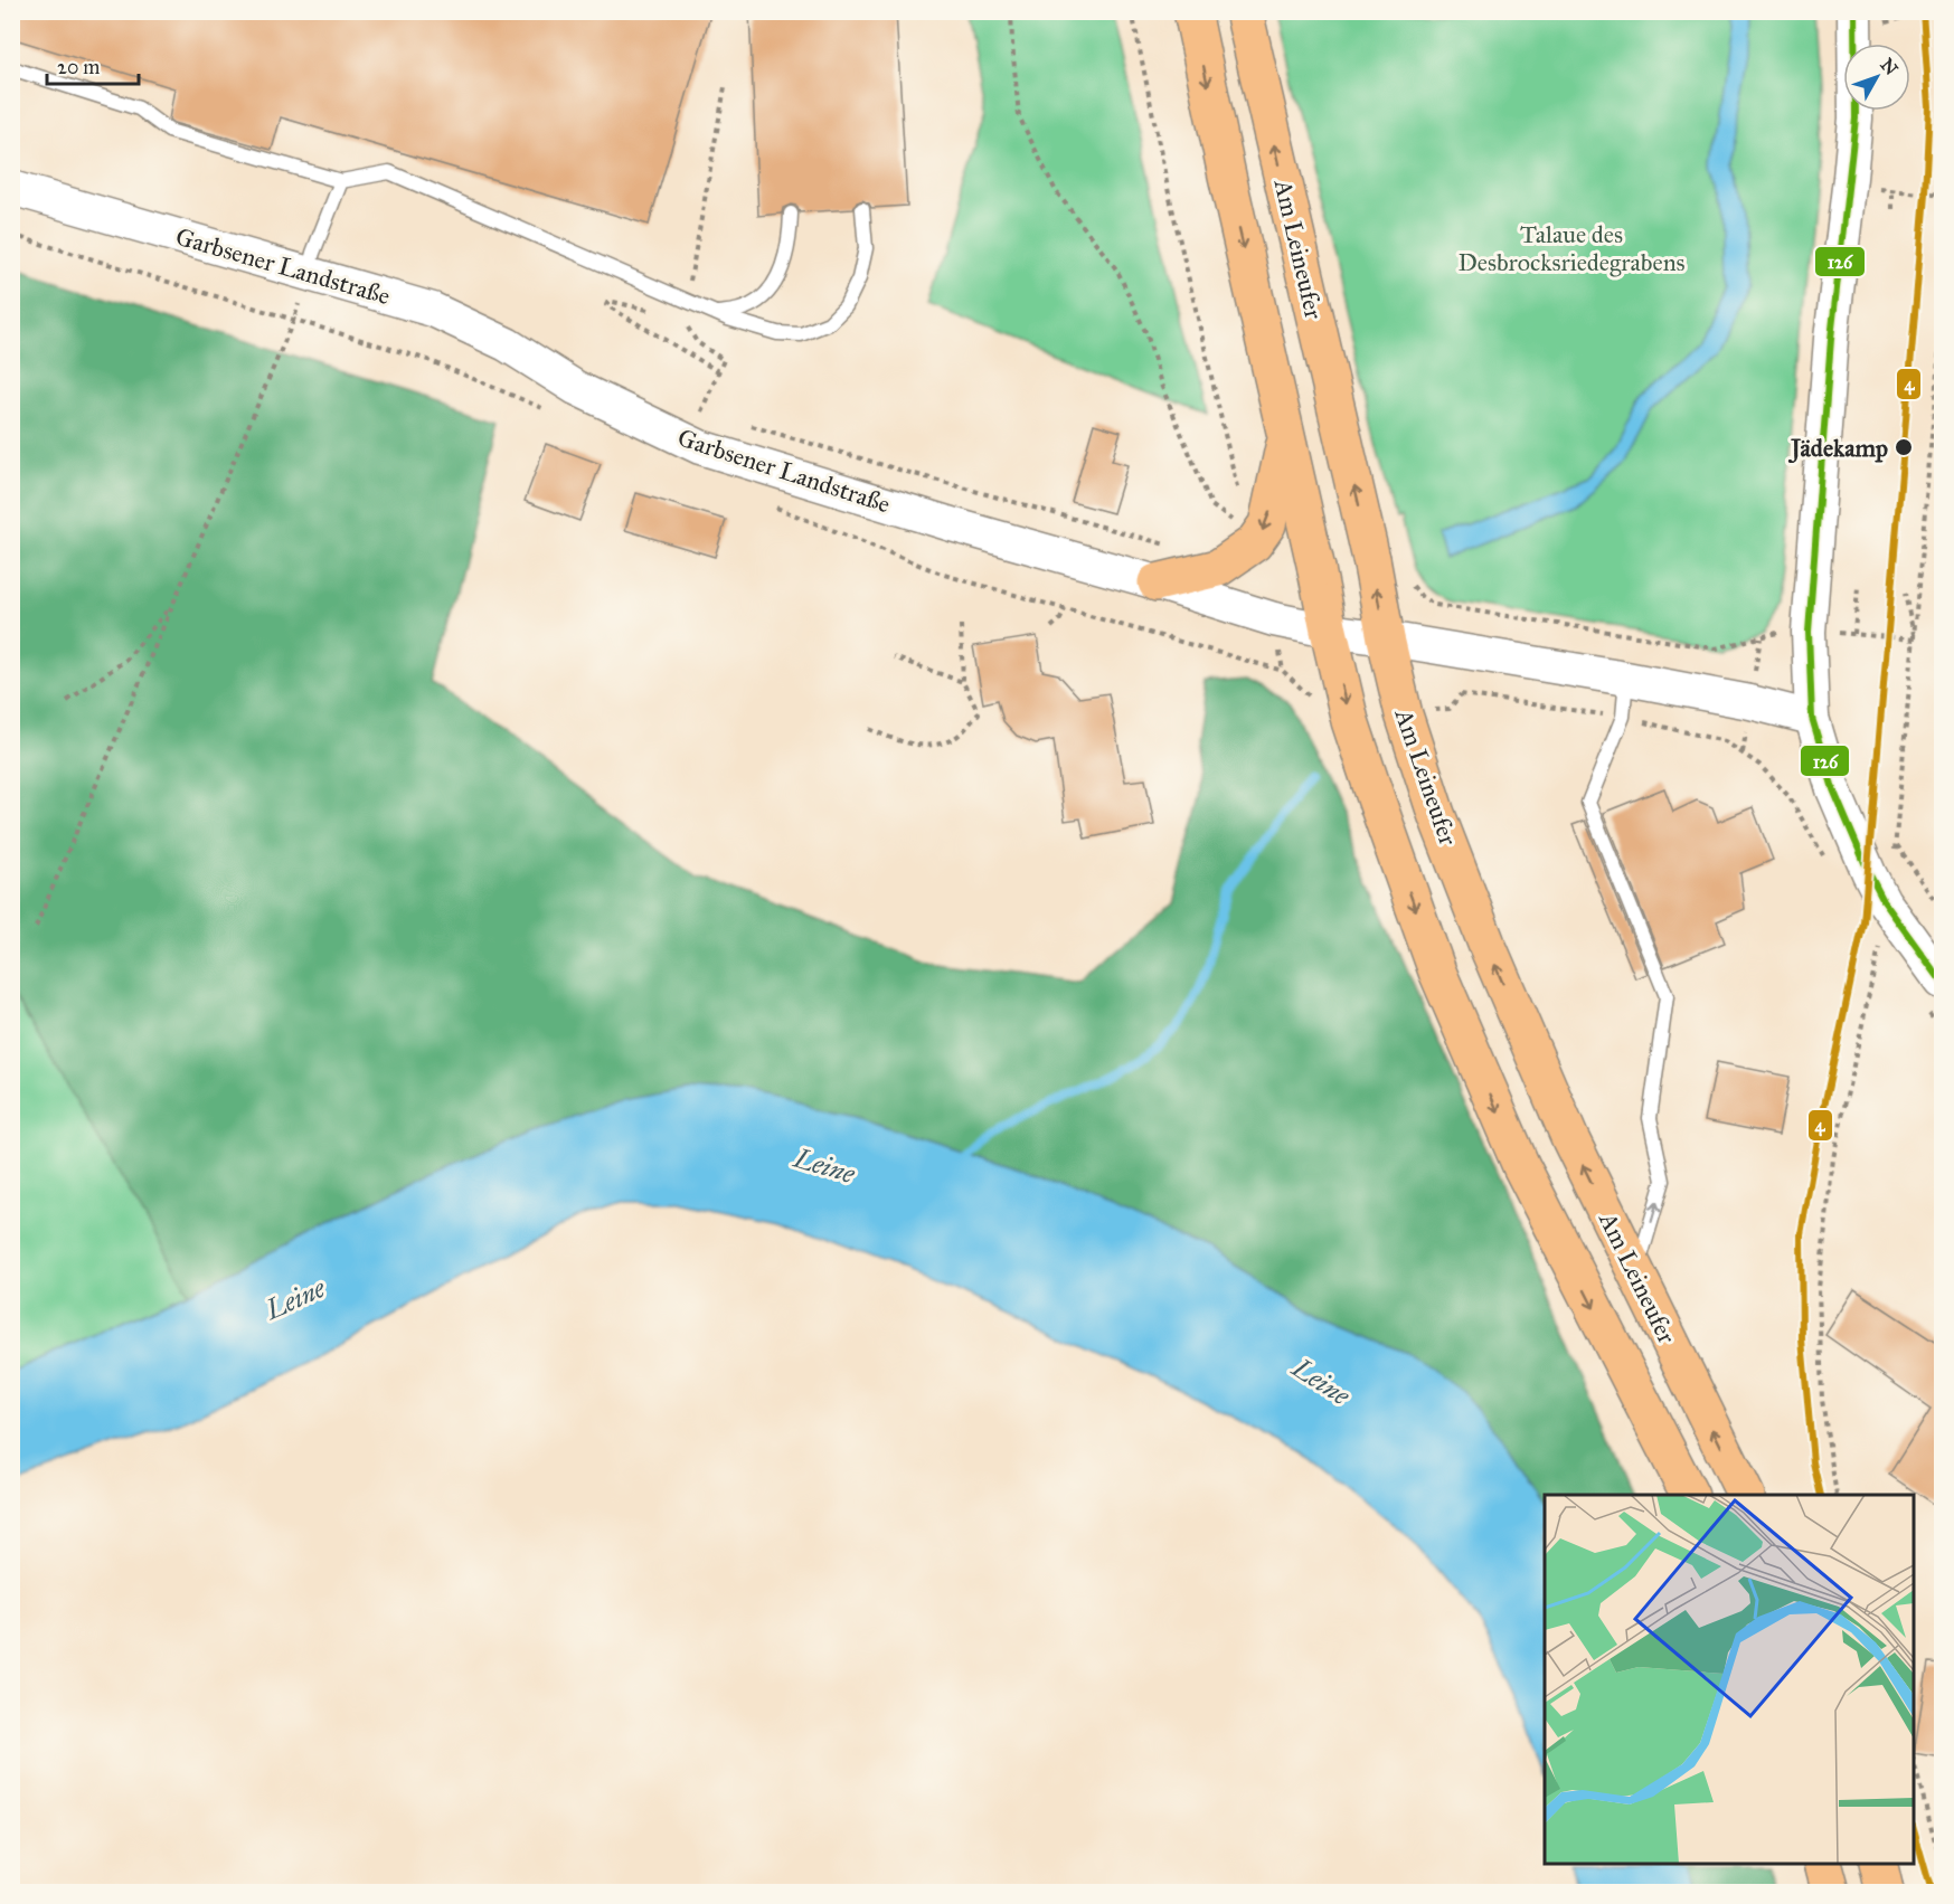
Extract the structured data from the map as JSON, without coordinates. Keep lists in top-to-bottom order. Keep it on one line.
{"streets":{"main road":["Am Leineufer"],"street":["Garbsener Landstraße"]},"crossings":[["Am Leineufer","Garbsener Landstraße"]],"water":["Leine"],"parks":["Talaue des Desbrocksriedegrabens"],"places":["Jädekamp"],"lines":["transit line 4","transit line 126"],"scale_bar":"20 m","north":"top right"}
